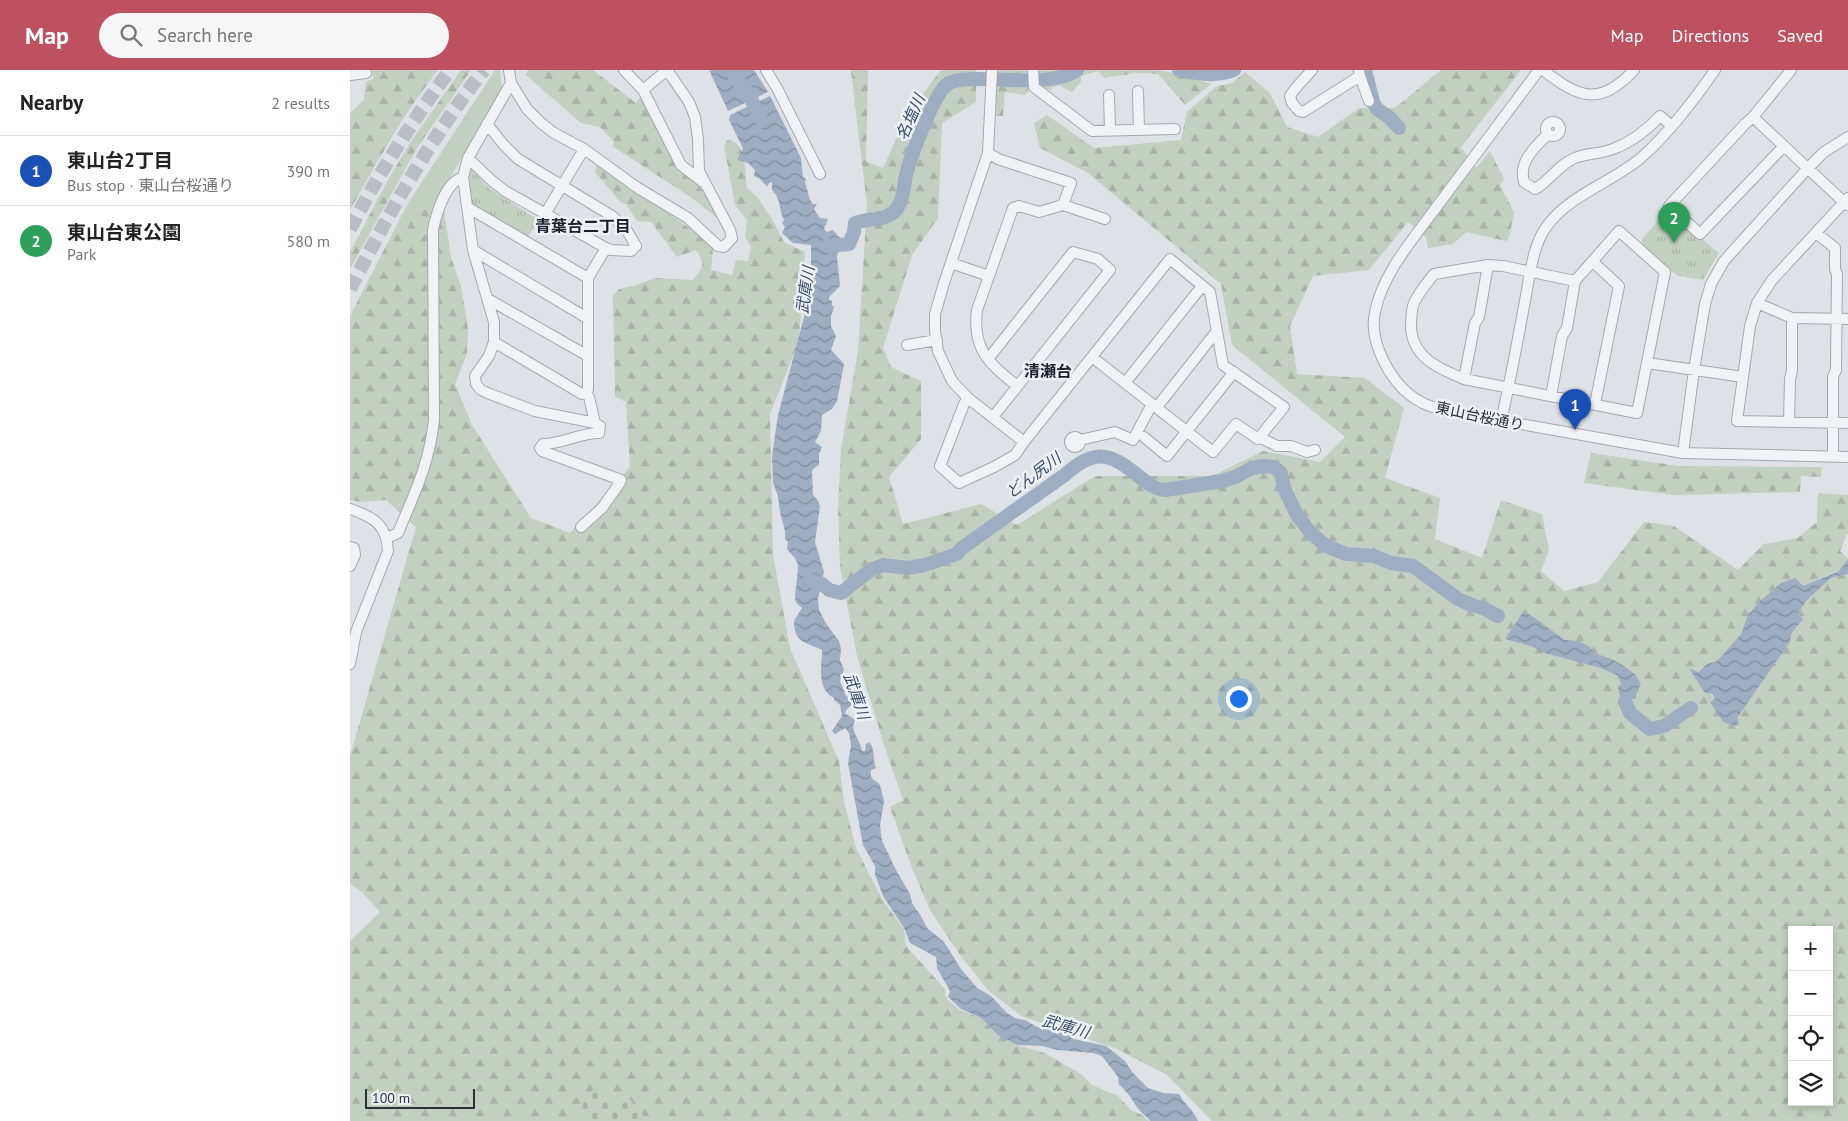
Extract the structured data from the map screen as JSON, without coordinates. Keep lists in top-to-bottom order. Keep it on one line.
{"streets":{"street":["東山台桜通り"]},"districts":["青葉台二丁目","清瀬台"],"water":["名塩川","武庫川","どん尻川"],"scale_bar":"100 m","page":{"header":"Map","search":"Search here","nav":["Map","Directions","Saved"],"heading":["Nearby","2 results"],"list":[{"mark":"1","name":"東山台2丁目","note":"Bus stop · 東山台桜通り","value":"390 m"},{"mark":"2","name":"東山台東公園","note":"Park","value":"580 m"}],"pins":["2","1"],"map_buttons":["+","−"],"scale":"100 m"}}
